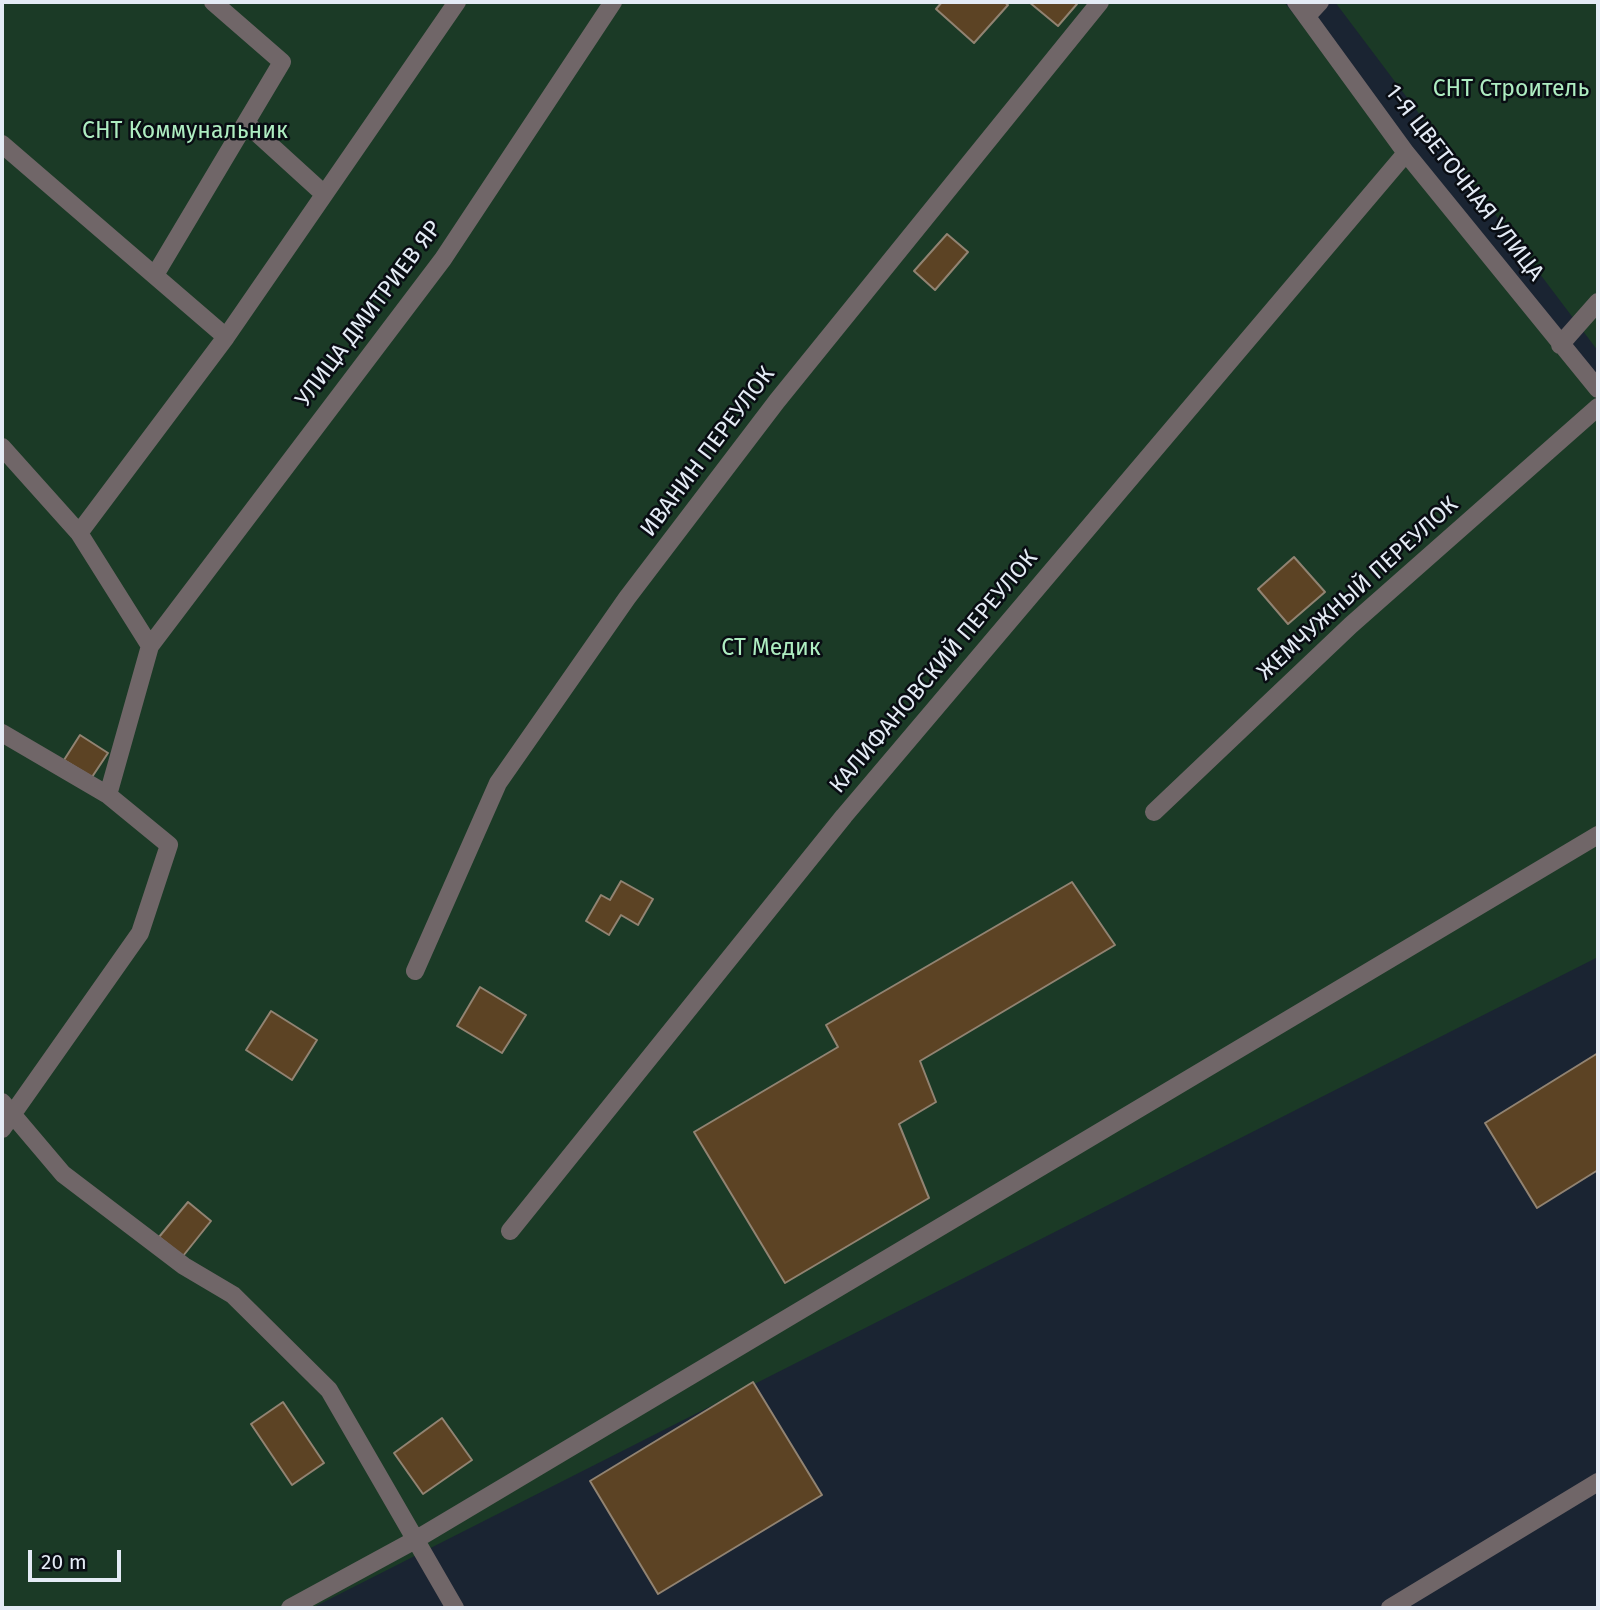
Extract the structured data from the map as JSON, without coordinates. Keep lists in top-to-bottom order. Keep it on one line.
{"streets":{"street":["1-Я ЦВЕТОЧНАЯ УЛИЦА","УЛИЦА ДМИТРИЕВ ЯР","ИВАНИН ПЕРЕУЛОК","ЖЕМЧУЖНЫЙ ПЕРЕУЛОК","КАЛИФАНОВСКИЙ ПЕРЕУЛОК"]},"crossings":[["1-Я ЦВЕТОЧНАЯ УЛИЦА","КАЛИФАНОВСКИЙ ПЕРЕУЛОК"]],"parks":["СНТ Строитель","СНТ Коммунальник","СТ Медик"],"scale_bar":"20 m"}
